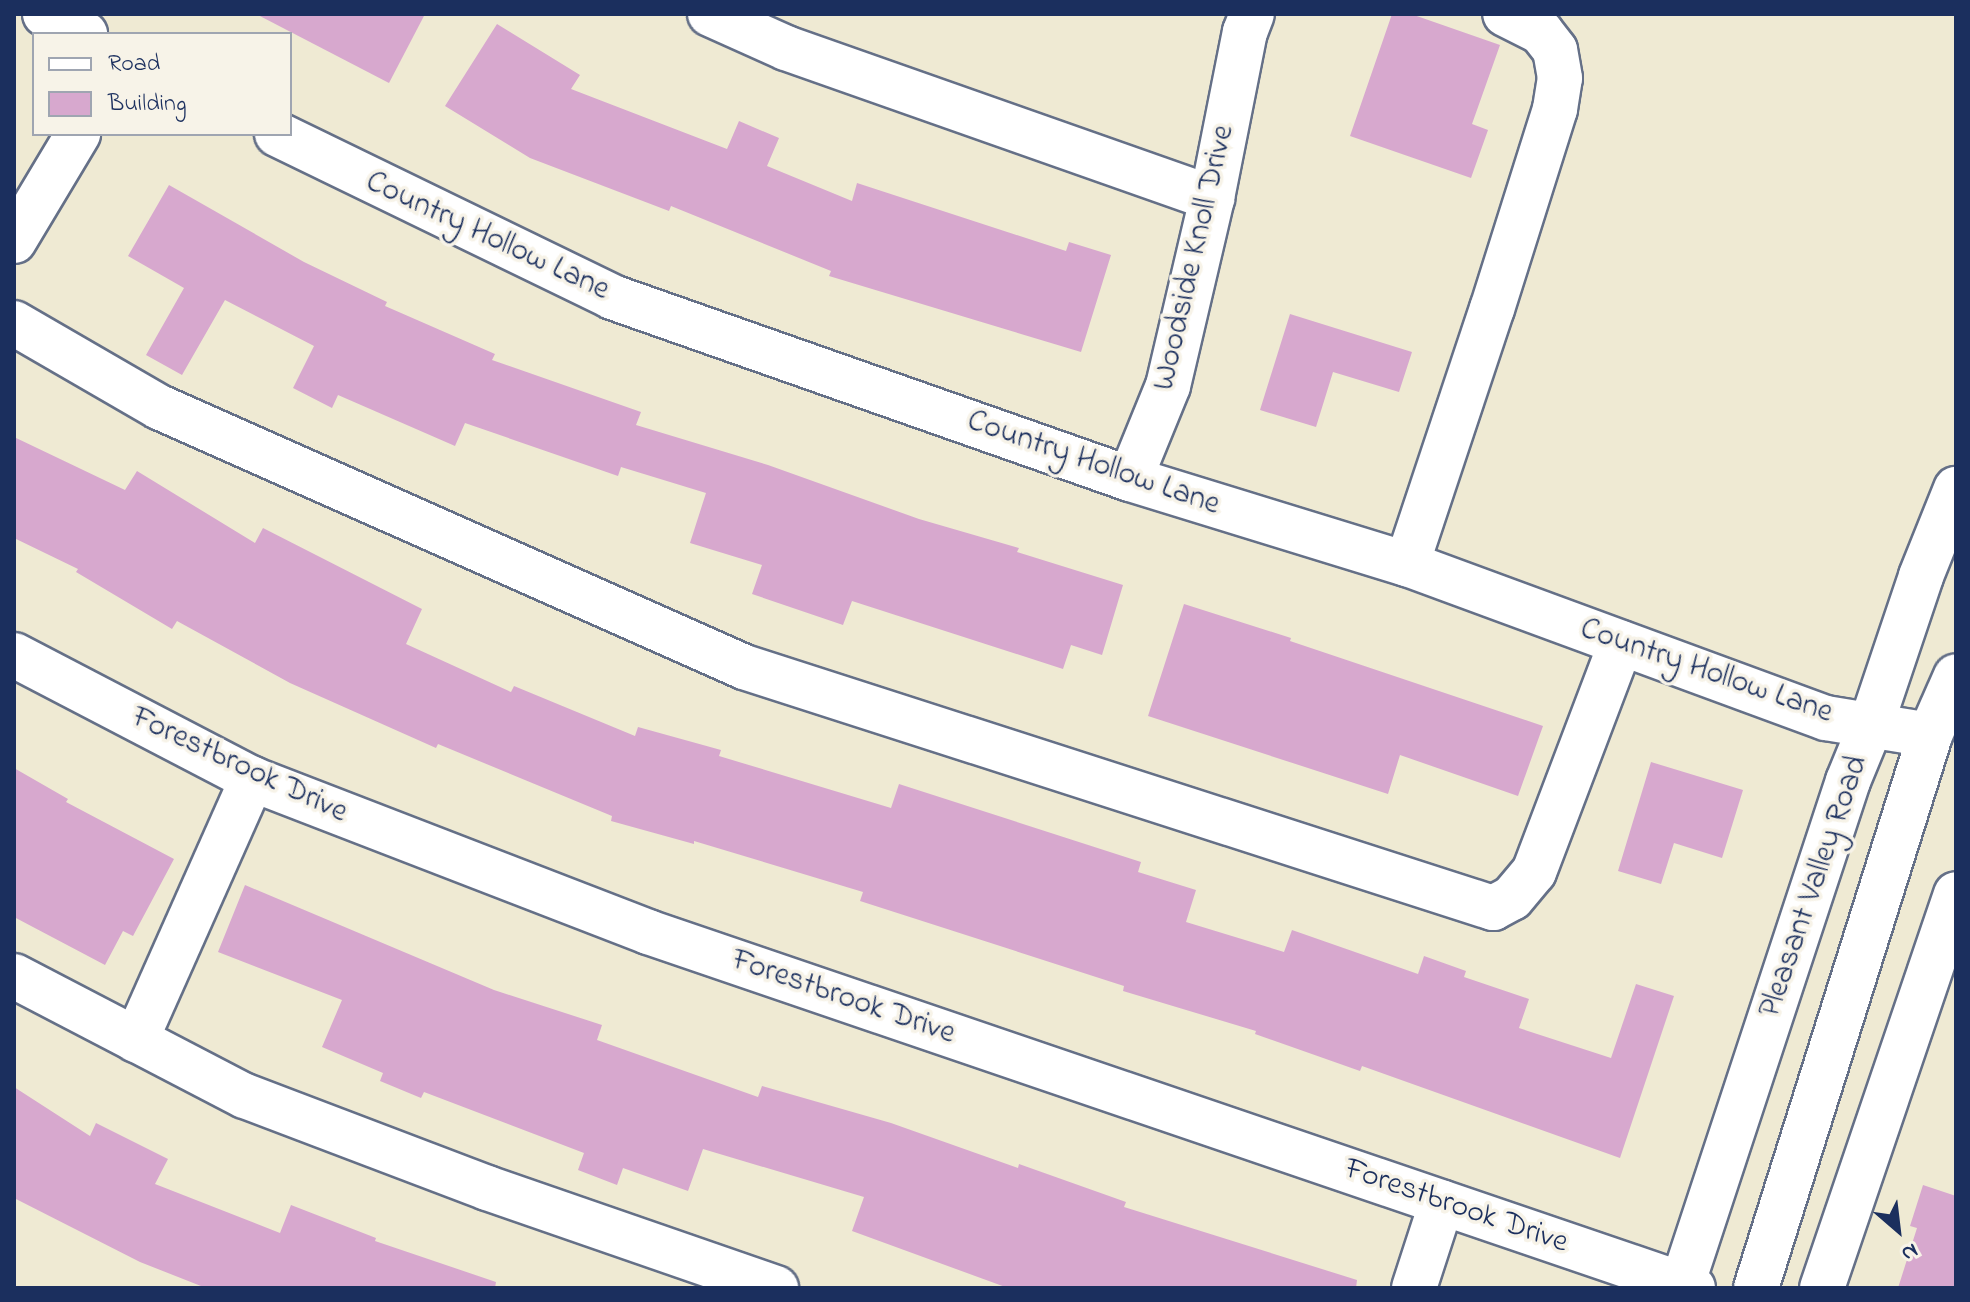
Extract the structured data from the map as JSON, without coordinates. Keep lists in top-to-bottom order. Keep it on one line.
{"streets":{"street":["Country Hollow Lane","Woodside Knoll Drive","Forestbrook Drive","Pleasant Valley Road"]},"crossings":[["Country Hollow Lane","Woodside Knoll Drive"],["Country Hollow Lane","Pleasant Valley Road"],["Forestbrook Drive","Pleasant Valley Road"]],"legend":["Road","Building"],"north":"bottom right"}
